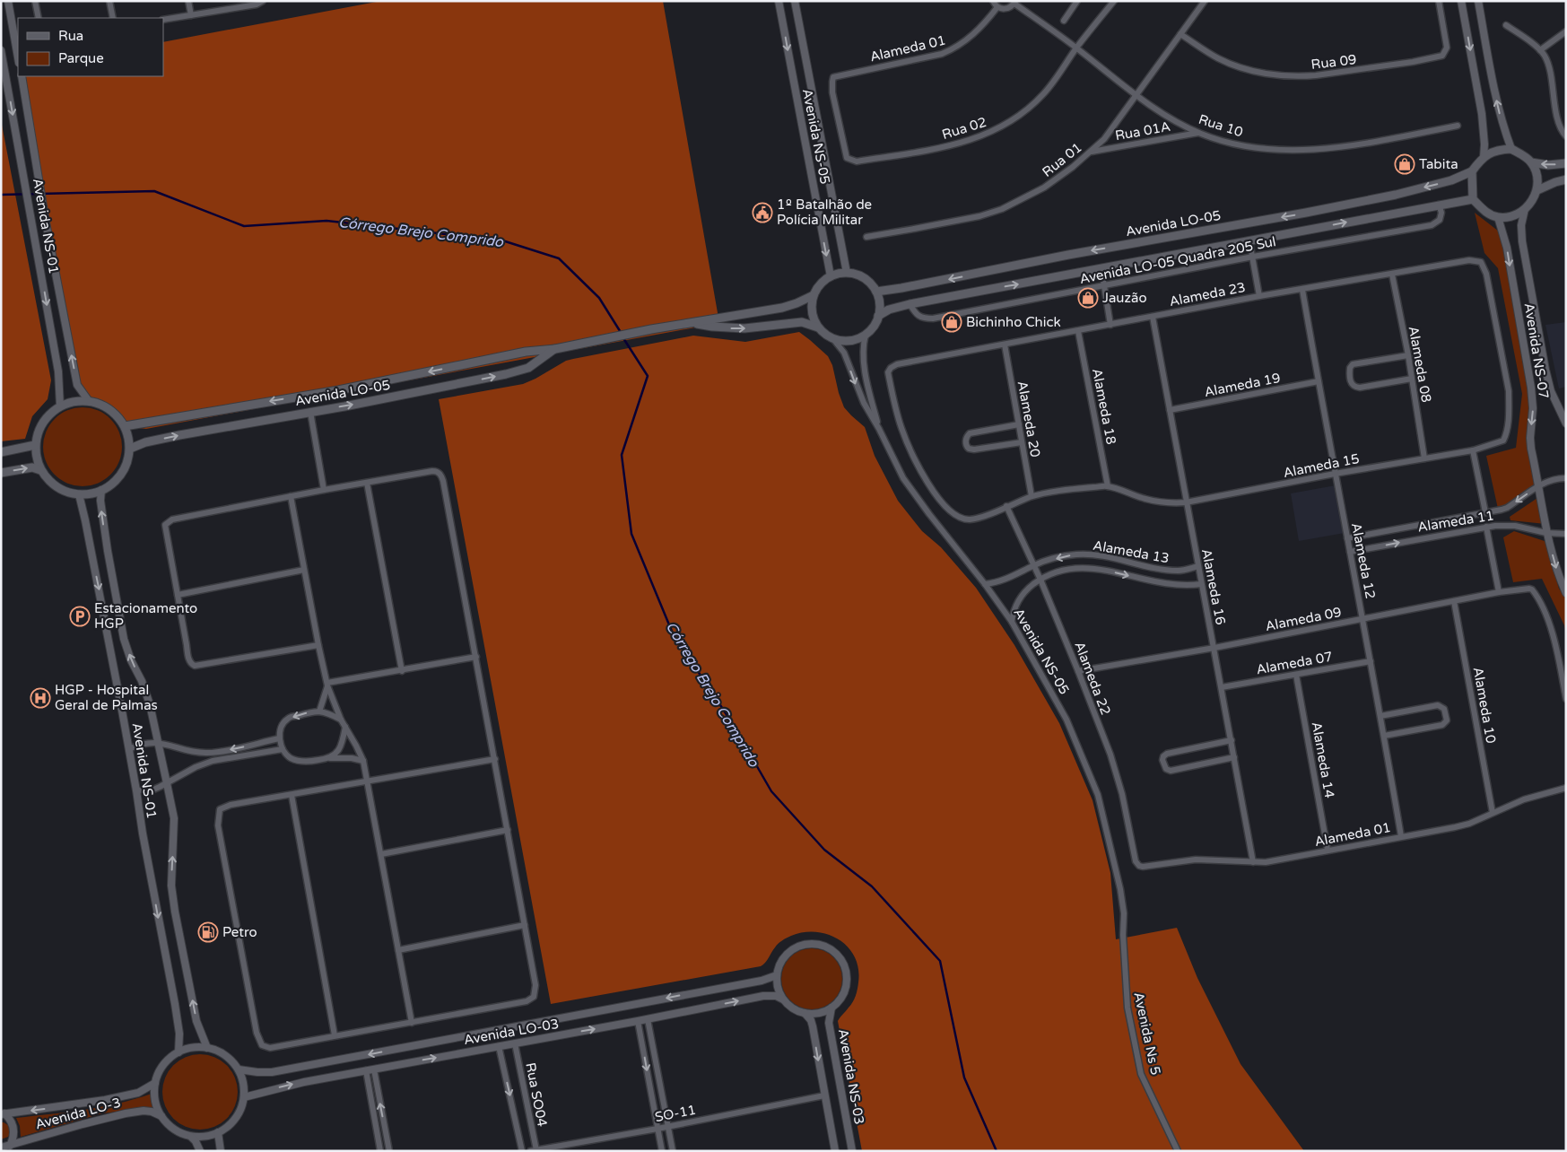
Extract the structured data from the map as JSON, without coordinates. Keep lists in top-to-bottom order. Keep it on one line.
{"streets":{"main road":["Avenida LO-05"],"street":["Alameda 01","Rua 09","Rua 10","Rua 02","Rua 01A","Avenida NS-05","Rua 01","Avenida NS-01","Avenida LO-05 Quadra 205 Sul","Alameda 23","Avenida NS-07","Alameda 08","Alameda 19","Alameda 18","Alameda 20","Alameda 15","Alameda 11","Alameda 13","Alameda 12","Alameda 16","Alameda 09","Alameda 07","Alameda 22","Alameda 10","Alameda 14","Avenida LO-03","Avenida Ns 5","Avenida NS-03","Rua SO04","Avenida LO-3","SO-11"]},"crossings":[["Alameda 01","Rua 02"],["Alameda 01","Alameda 12"],["Alameda 01","Alameda 16"],["Alameda 01","Alameda 22"],["Alameda 01","Alameda 10"],["Alameda 01","Alameda 14"],["Rua 09","Rua 01"],["Rua 10","Rua 02"],["Rua 10","Rua 01A"],["Rua 10","Rua 01"],["Rua 01A","Rua 01"],["Avenida NS-05","Avenida LO-05"],["Avenida NS-05","Alameda 13"],["Avenida NS-05","Avenida Ns 5"],["Avenida LO-05","Avenida NS-01"],["Avenida LO-05","Avenida NS-07"],["Avenida NS-01","Avenida LO-03"],["Avenida NS-01","Avenida LO-3"],["Alameda 23","Alameda 08"],["Alameda 23","Alameda 18"],["Alameda 23","Alameda 20"],["Alameda 23","Alameda 15"],["Alameda 23","Alameda 12"],["Alameda 23","Alameda 16"],["Avenida NS-07","Alameda 11"],["Alameda 08","Alameda 15"],["Alameda 19","Alameda 12"],["Alameda 19","Alameda 16"],["Alameda 18","Alameda 15"],["Alameda 20","Alameda 15"],["Alameda 15","Alameda 12"],["Alameda 15","Alameda 16"],["Alameda 15","Alameda 22"],["Alameda 11","Alameda 12"],["Alameda 13","Alameda 16"],["Alameda 13","Alameda 22"],["Alameda 12","Alameda 09"],["Alameda 12","Alameda 07"],["Alameda 16","Alameda 09"],["Alameda 16","Alameda 07"],["Alameda 09","Alameda 22"],["Alameda 09","Alameda 10"],["Alameda 07","Alameda 14"],["Avenida LO-03","Avenida NS-03"],["Avenida LO-03","Rua SO04"],["Avenida LO-03","Avenida LO-3"],["Rua SO04","SO-11"]],"water":["Córrego Brejo Comprido"],"places":{"shop":["Tabita","Jauzão","Bichinho Chick"],"public building":["1º Batalhão de Polícia Militar"],"parking":["Estacionamento HGP"],"hospital":["HGP - Hospital Geral de Palmas"],"fuel station":["Petro"]},"legend":["Rua","Parque"]}
